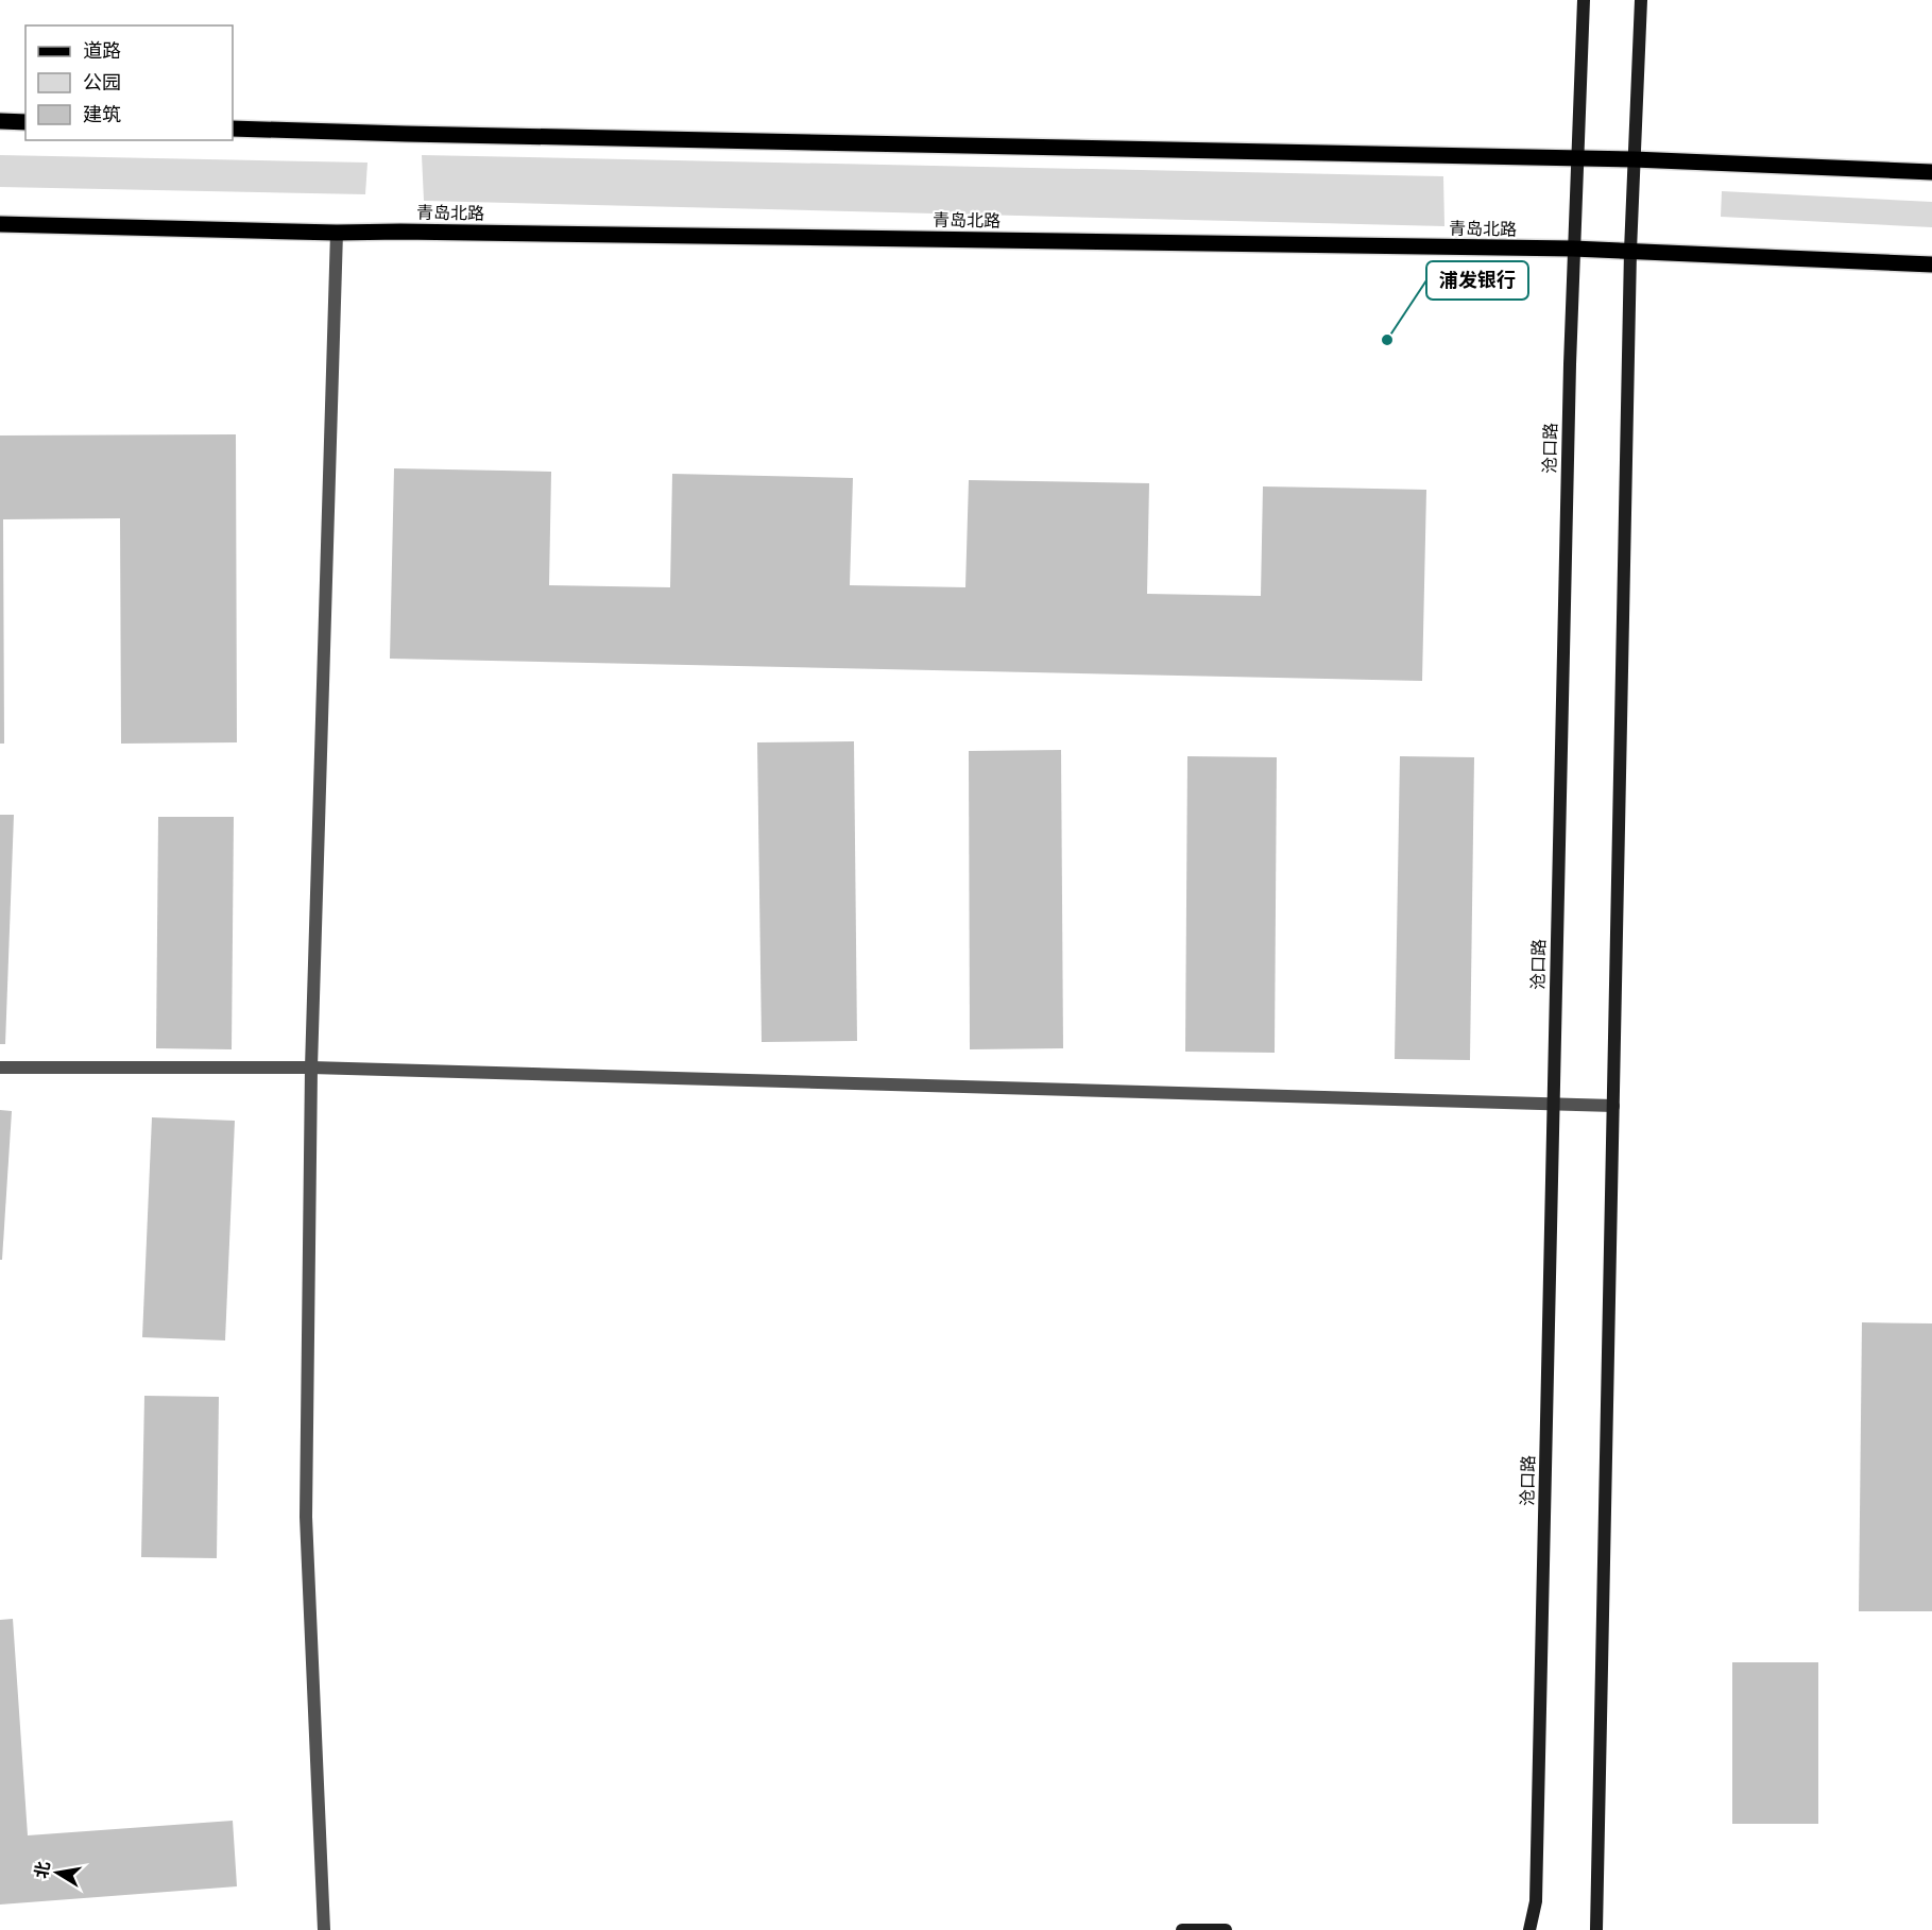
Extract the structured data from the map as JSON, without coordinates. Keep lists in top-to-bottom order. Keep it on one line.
{"streets":{"main road":["青岛北路","沧口路"]},"crossings":[["青岛北路","沧口路"]],"places":["浦发银行"],"legend":["道路","公园","建筑"],"north":"left"}
